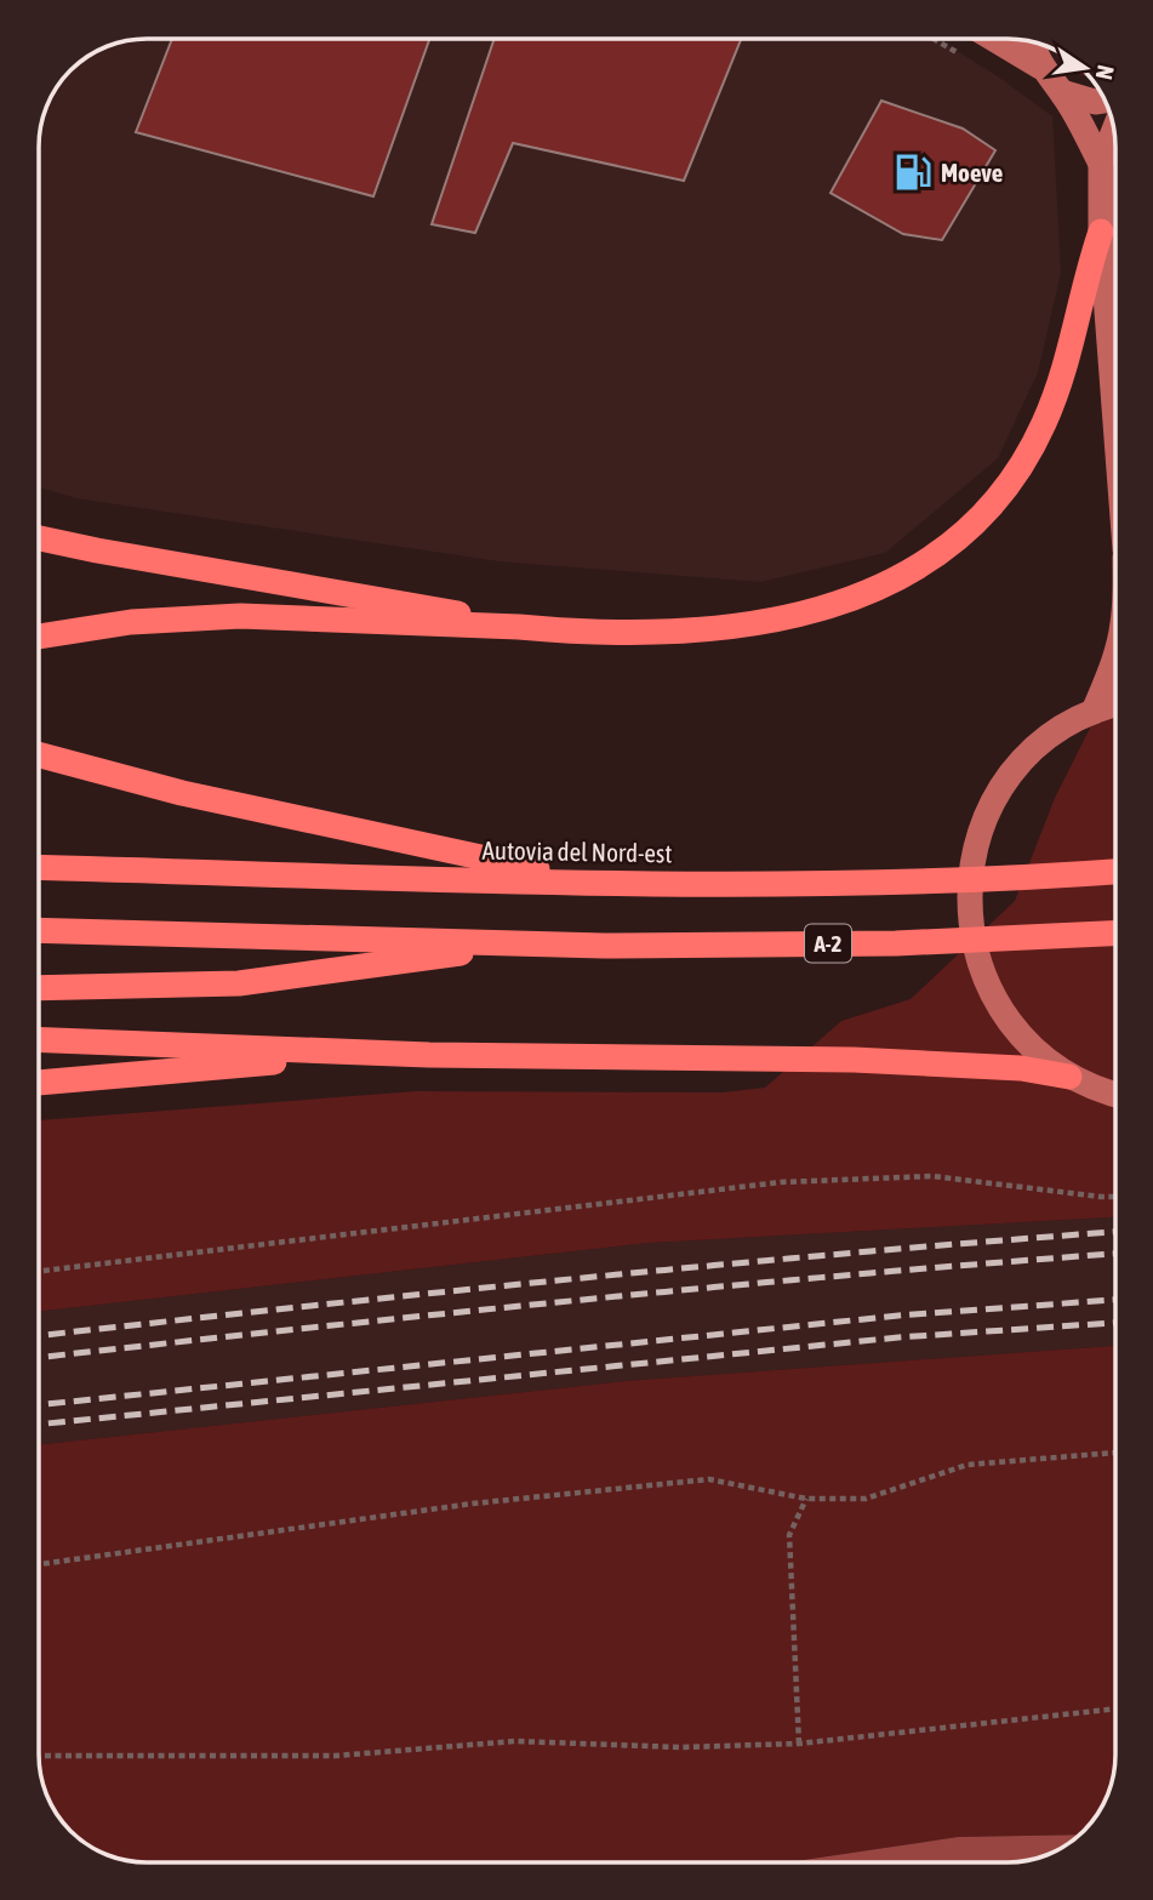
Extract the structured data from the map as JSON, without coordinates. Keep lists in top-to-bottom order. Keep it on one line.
{"streets":{"highway":["Autovia del Nord-est","A-2"]},"places":{"fuel station":["Moeve"]},"north":"right"}
